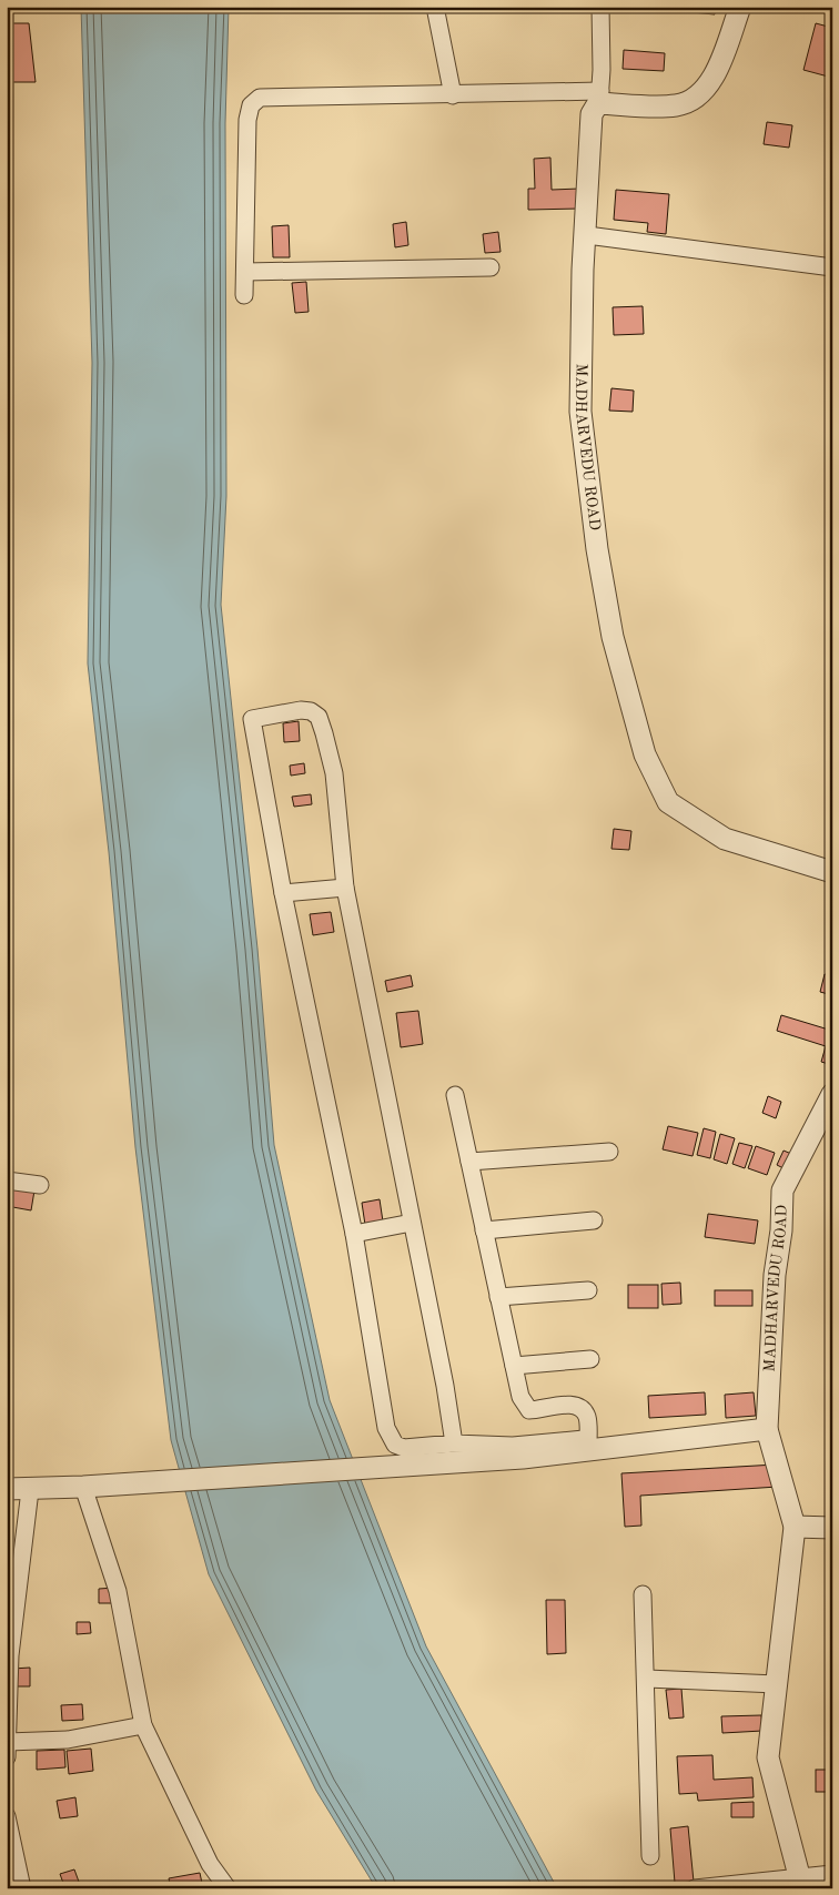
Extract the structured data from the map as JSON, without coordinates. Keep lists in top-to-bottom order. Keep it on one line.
{"streets":{"street":["MADHARVEDU ROAD"]}}
